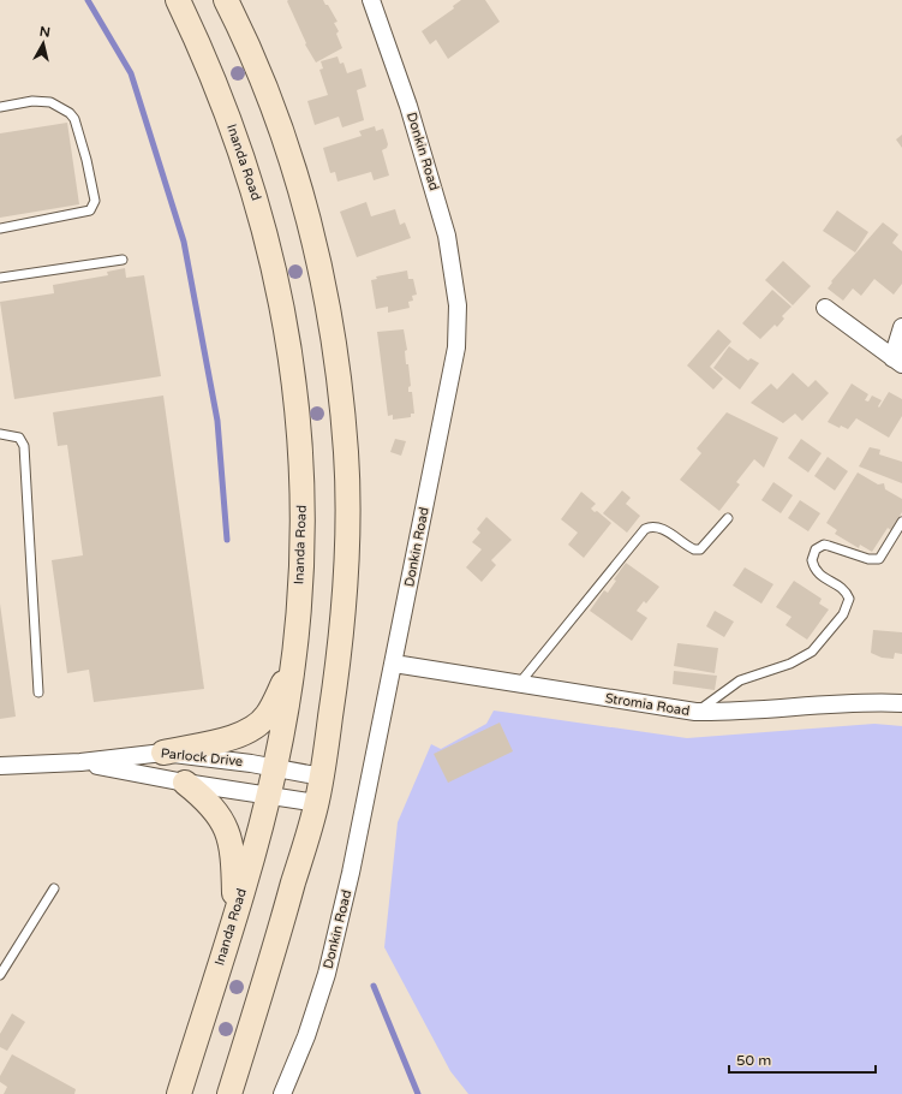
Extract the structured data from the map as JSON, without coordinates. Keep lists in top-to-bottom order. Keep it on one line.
{"streets":{"main road":["Inanda Road"],"street":["Donkin Road","Stromia Road","Parlock Drive"]},"crossings":[["Donkin Road","Stromia Road"],["Inanda Road","Parlock Drive"]],"scale_bar":"50 m","north":"top"}
